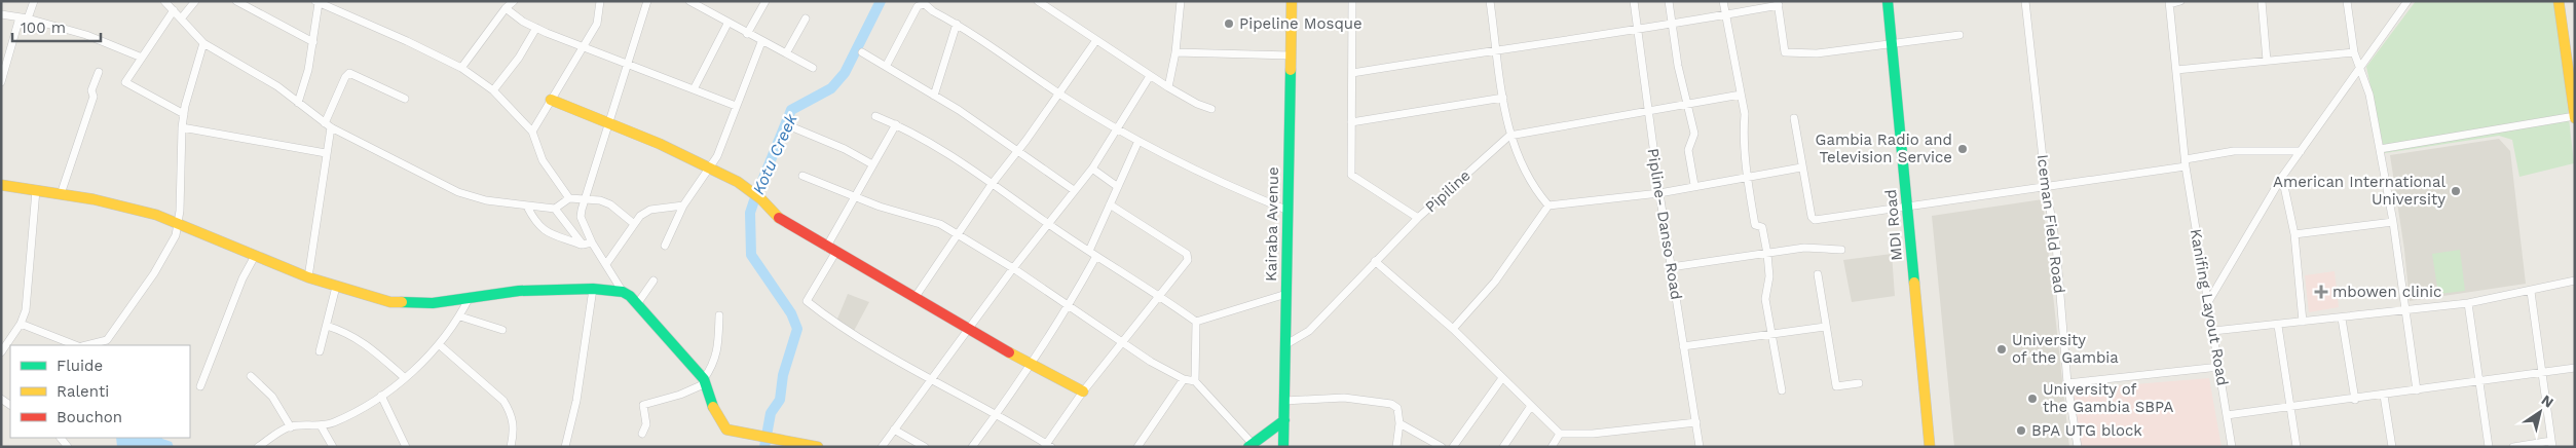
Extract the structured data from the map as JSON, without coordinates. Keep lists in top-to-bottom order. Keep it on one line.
{"streets":{"street":["Pipiline","Kairaba Avenue","Pipline- Danso Road","Iceman Field Road","MDI Road","Kanifing Layout Road"]},"crossings":[["Pipiline","Kairaba Avenue"]],"water":["Kotu Creek"],"places":{"other":["Pipeline Mosque","Gambia Radio and Television Service","American International University","University of the Gambia","University of the Gambia SBPA","BPA UTG block"],"health":["mbowen clinic"]},"legend":["Fluide","Ralenti","Bouchon"],"scale_bar":"100 m","north":"top right"}
